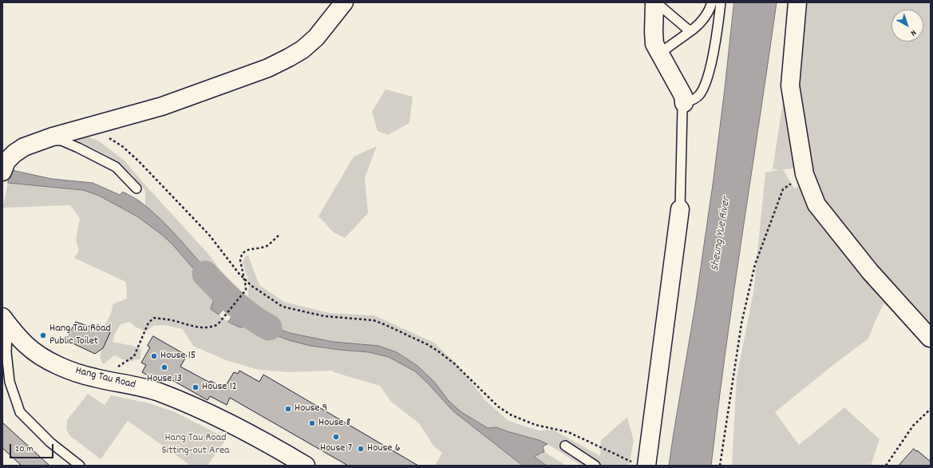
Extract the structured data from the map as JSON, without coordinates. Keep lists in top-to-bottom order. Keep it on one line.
{"streets":{"street":["Hang Tau Road"]},"water":["Sheung Yue River"],"parks":["Hang Tau Road Sitting-out Area"],"places":["Hang Tau Road Public Toilet","House 15","House 13","House 12","House 9","House 8","House 7","House 6"],"scale_bar":"20 m","north":"bottom right"}
